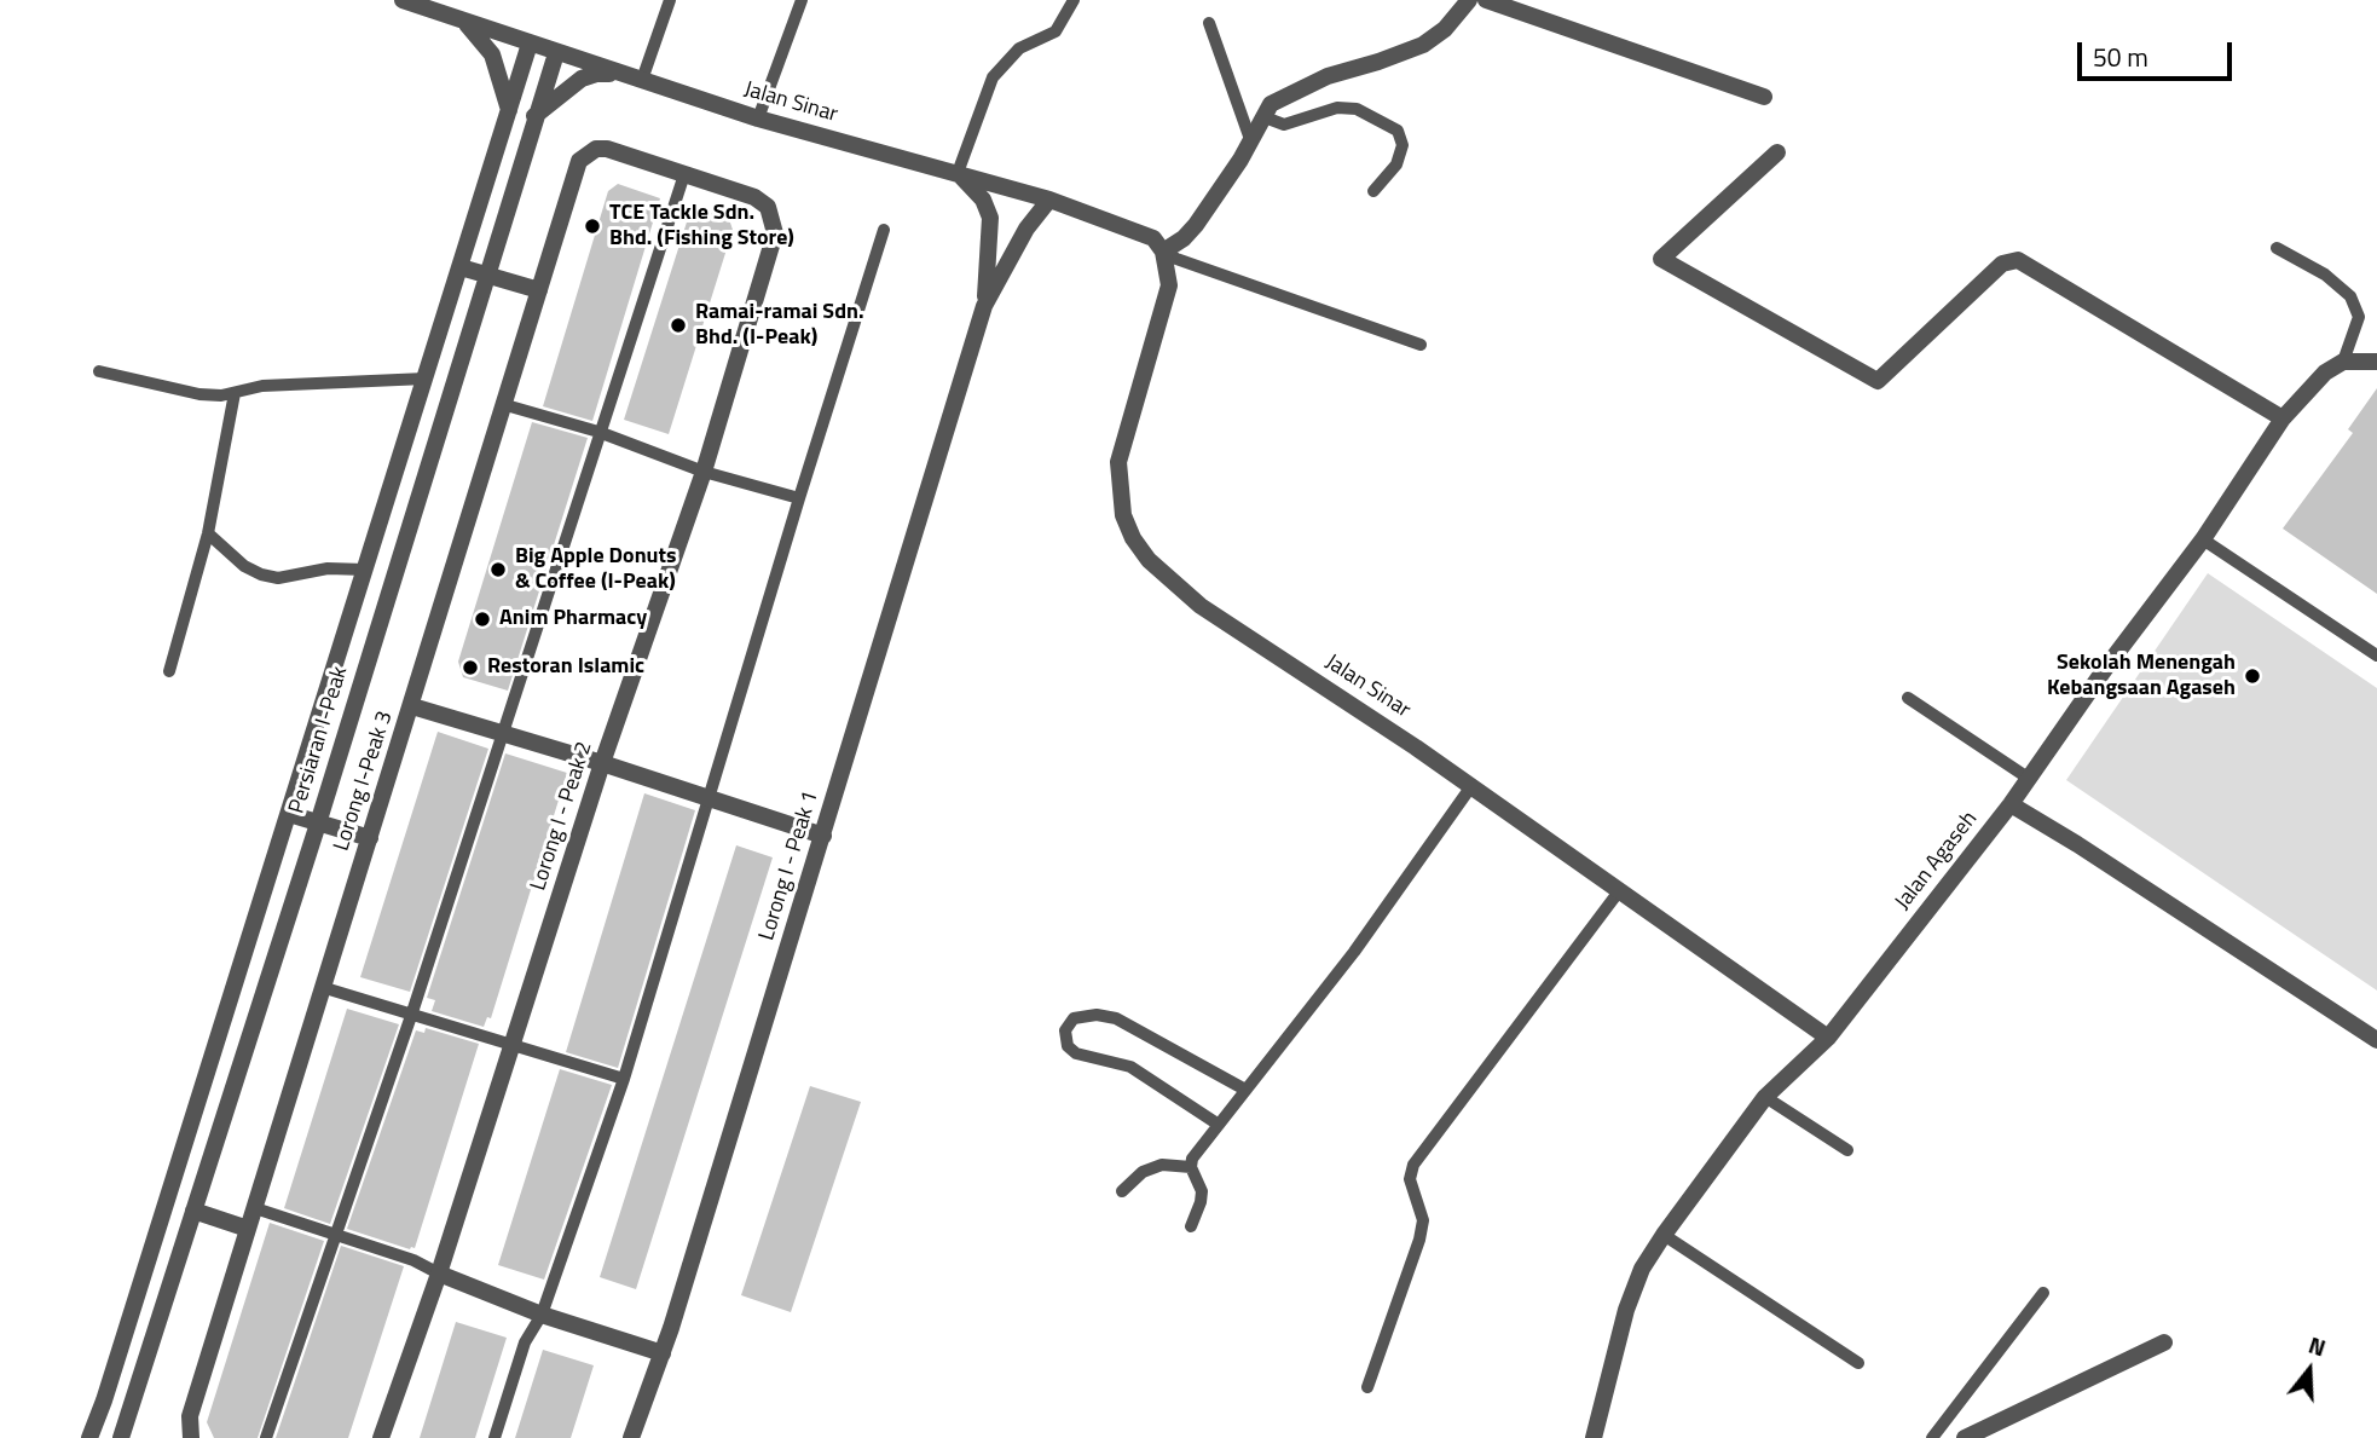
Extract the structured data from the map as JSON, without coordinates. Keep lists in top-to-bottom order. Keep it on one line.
{"streets":{"street":["Jalan Sinar","Persiaran I-Peak","Lorong I-Peak 3","Lorong I - Peak 2","Jalan Agaseh","Lorong I - Peak 1"]},"crossings":[["Jalan Sinar","Persiaran I-Peak"],["Jalan Sinar","Jalan Agaseh"],["Jalan Sinar","Lorong I - Peak 1"],["Lorong I-Peak 3","Lorong I - Peak 2"]],"places":["TCE Tackle Sdn. Bhd. (Fishing Store)","Ramai-ramai Sdn. Bhd. (I-Peak)","Big Apple Donuts & Coffee (I-Peak)","Anim Pharmacy","Restoran Islamic","Sekolah Menengah Kebangsaan Agaseh"],"scale_bar":"50 m","north":"top"}
